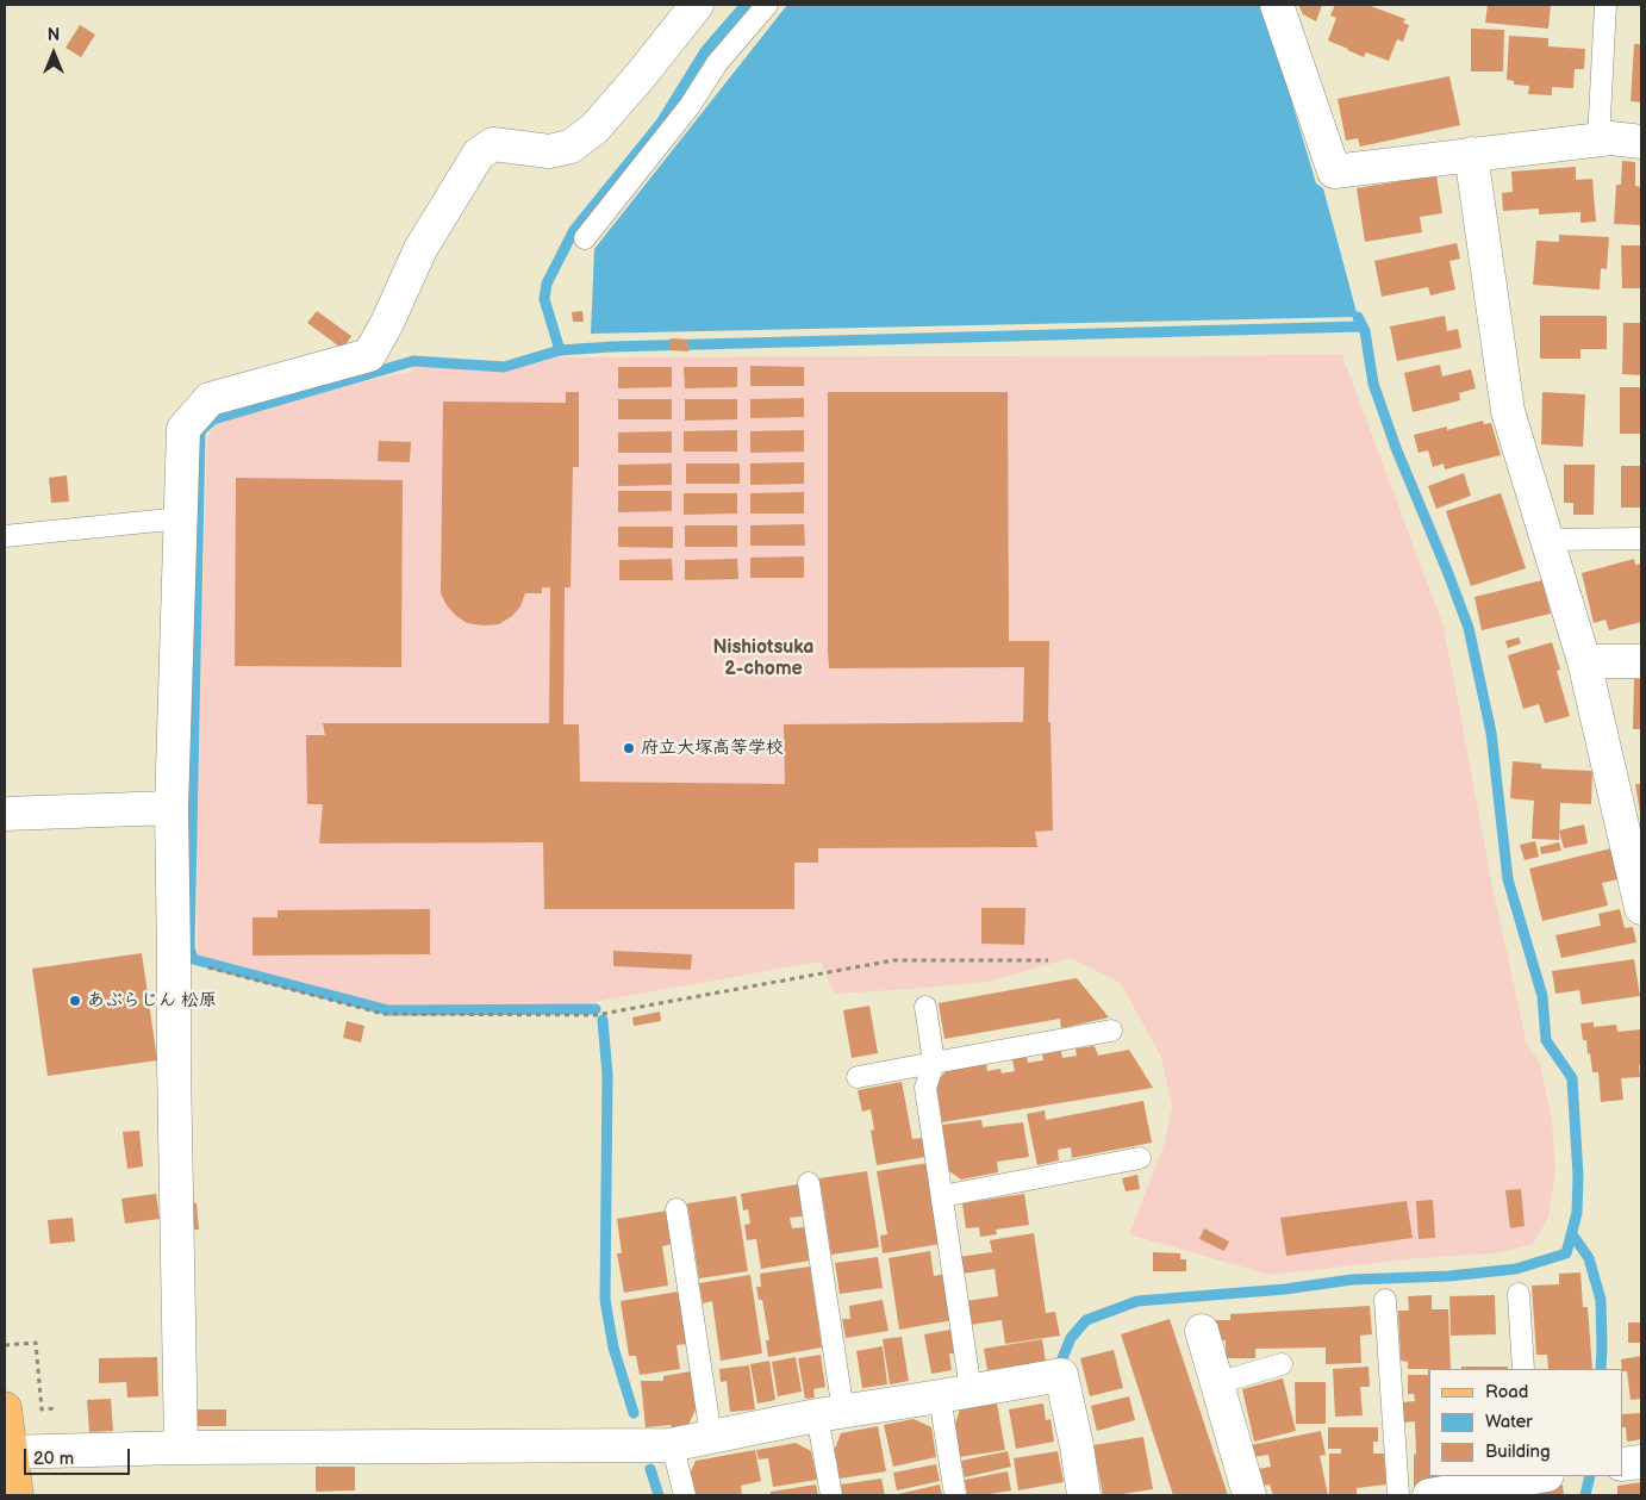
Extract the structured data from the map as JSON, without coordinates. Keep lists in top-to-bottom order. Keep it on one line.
{"districts":["Nishiotsuka 2-chome"],"places":["府立大塚高等学校","あぶらじん 松原"],"legend":["Road","Water","Building"],"scale_bar":"20 m","north":"top"}
